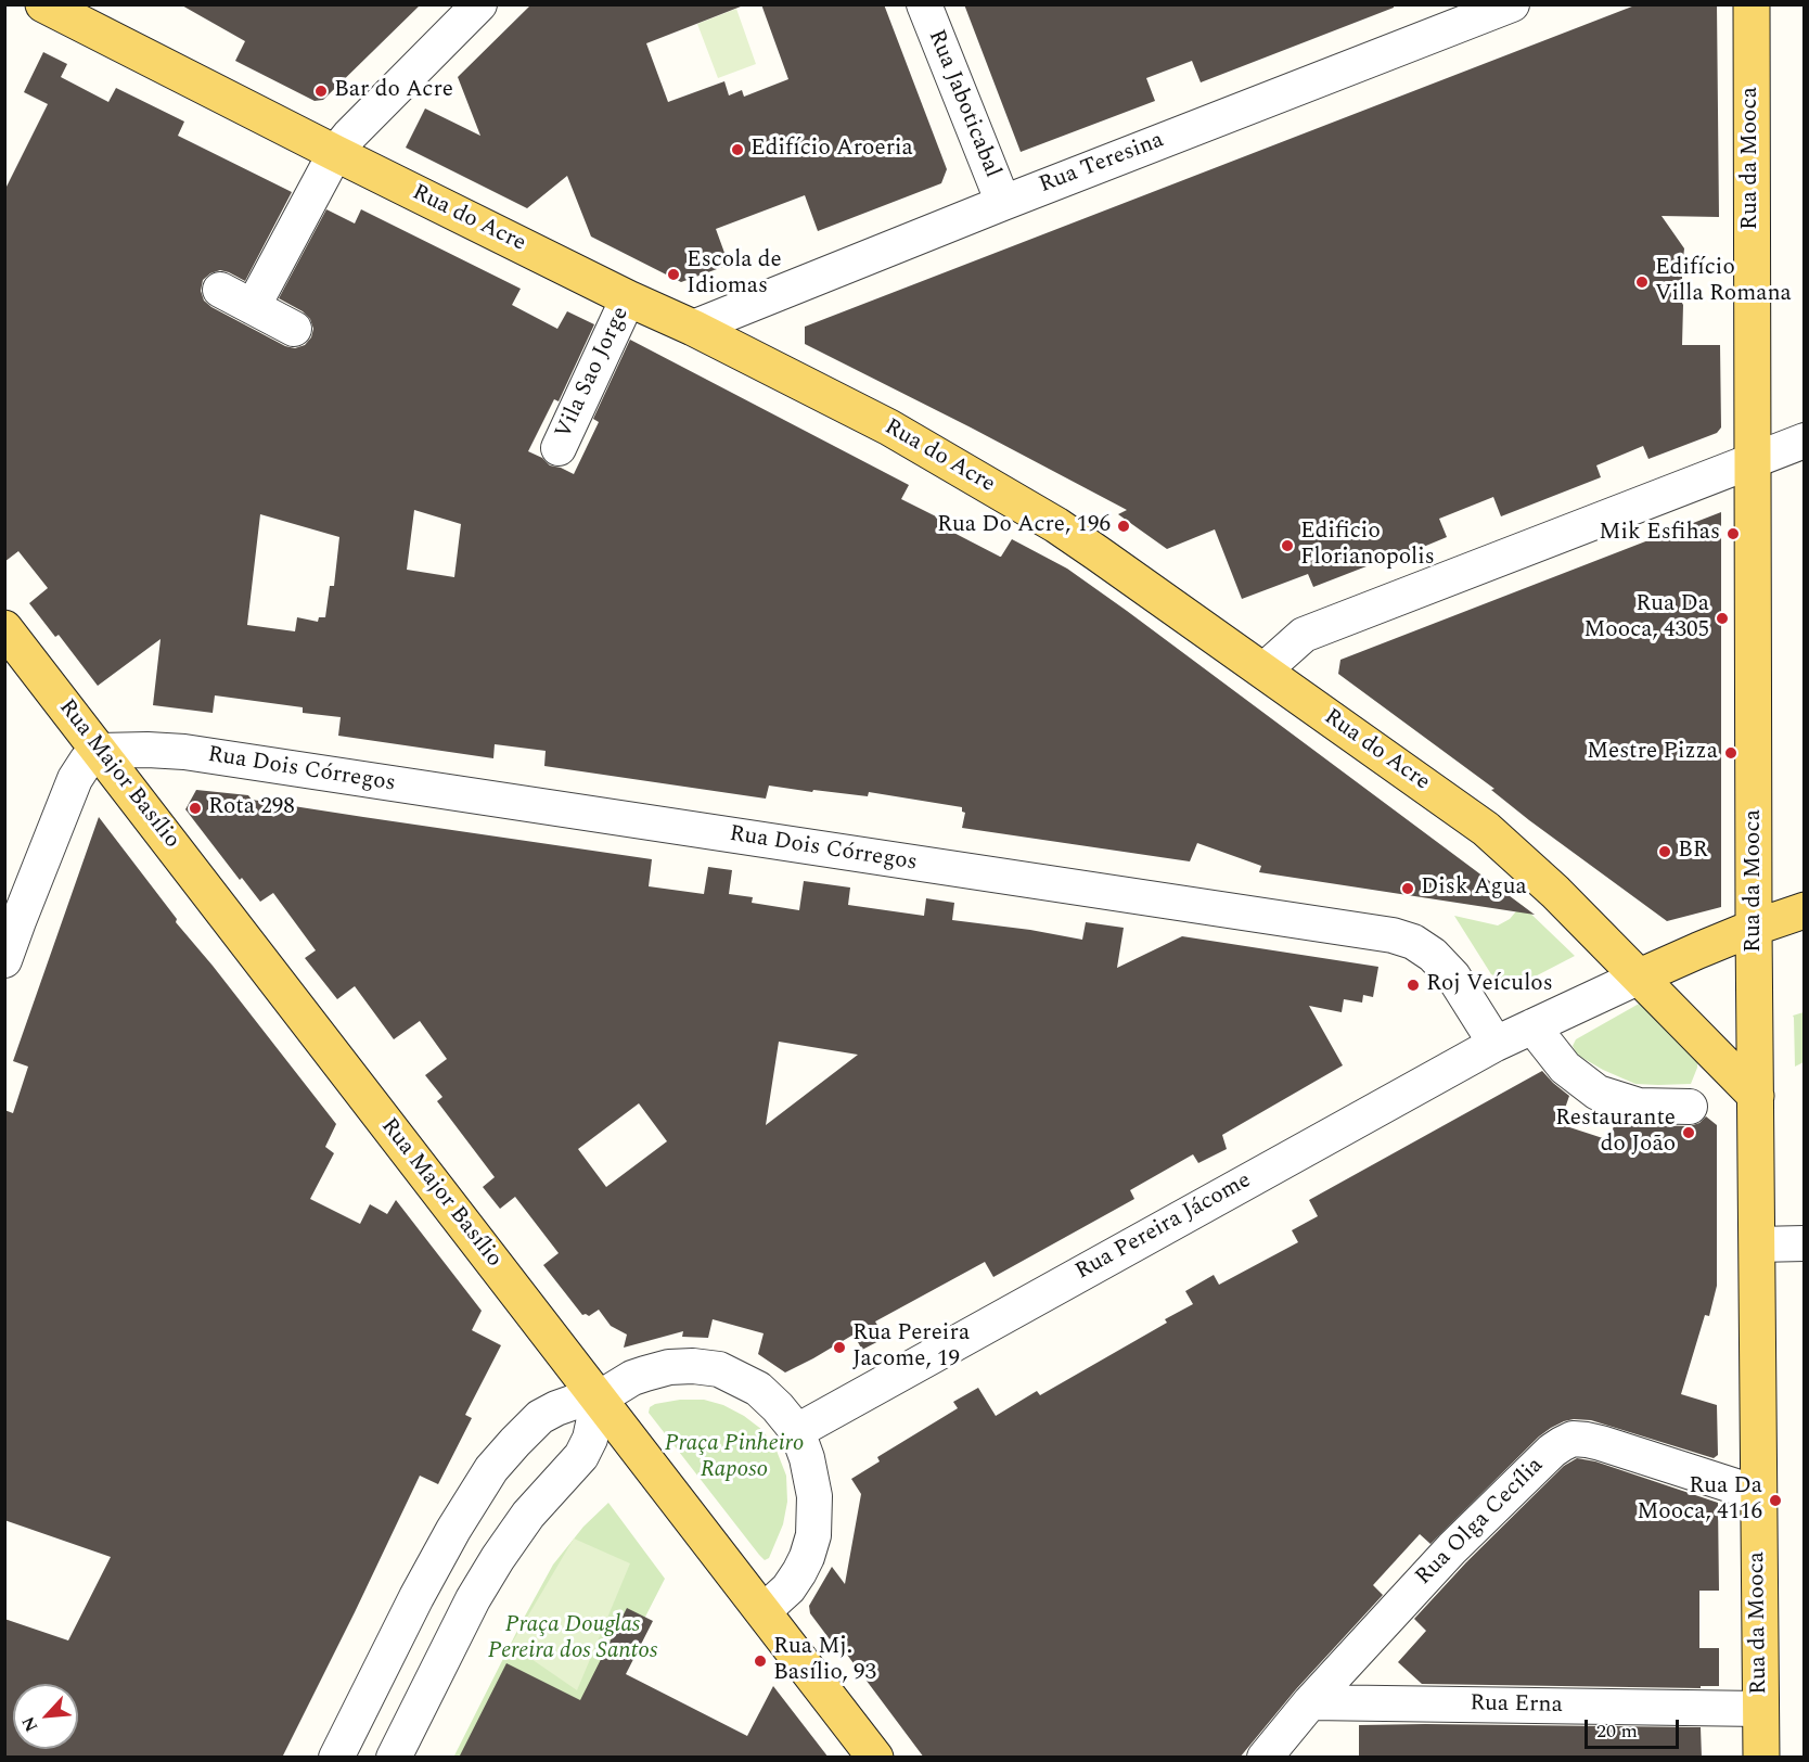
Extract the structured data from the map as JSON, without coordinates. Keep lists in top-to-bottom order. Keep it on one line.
{"streets":{"main road":["Rua da Mooca","Rua do Acre","Rua Major Basílio","Rua Pereira Jácome"],"street":["Rua Jaboticabal","Rua Teresina","Vila Sao Jorge","Rua Dois Córregos","Rua Olga Cecília","Rua Erna"]},"crossings":[["Rua Jaboticabal","Rua Teresina"],["Rua da Mooca","Rua do Acre"],["Rua da Mooca","Rua Pereira Jácome"],["Rua da Mooca","Rua Olga Cecília"],["Rua da Mooca","Rua Erna"],["Rua Teresina","Rua do Acre"],["Rua do Acre","Vila Sao Jorge"],["Rua do Acre","Rua Pereira Jácome"],["Rua Dois Córregos","Rua Major Basílio"],["Rua Dois Córregos","Rua Pereira Jácome"],["Rua Olga Cecília","Rua Erna"]],"parks":["Praça Pinheiro Raposo","Praça Douglas Pereira dos Santos"],"places":["Bar do Acre","Edifício Aroeria","Escola de Idiomas","Edifício Villa Romana","Rua Do Acre, 196","Mik Esfihas","Edificio Florianopolis","Rua Da Mooca, 4305","Mestre Pizza","Rota 298","BR","Disk Agua","Roj Veículos","Restaurante do João","Rua Pereira Jacome, 19","Rua Da Mooca, 4116","Rua Mj. Basílio, 93"],"scale_bar":"20 m","north":"bottom left"}
